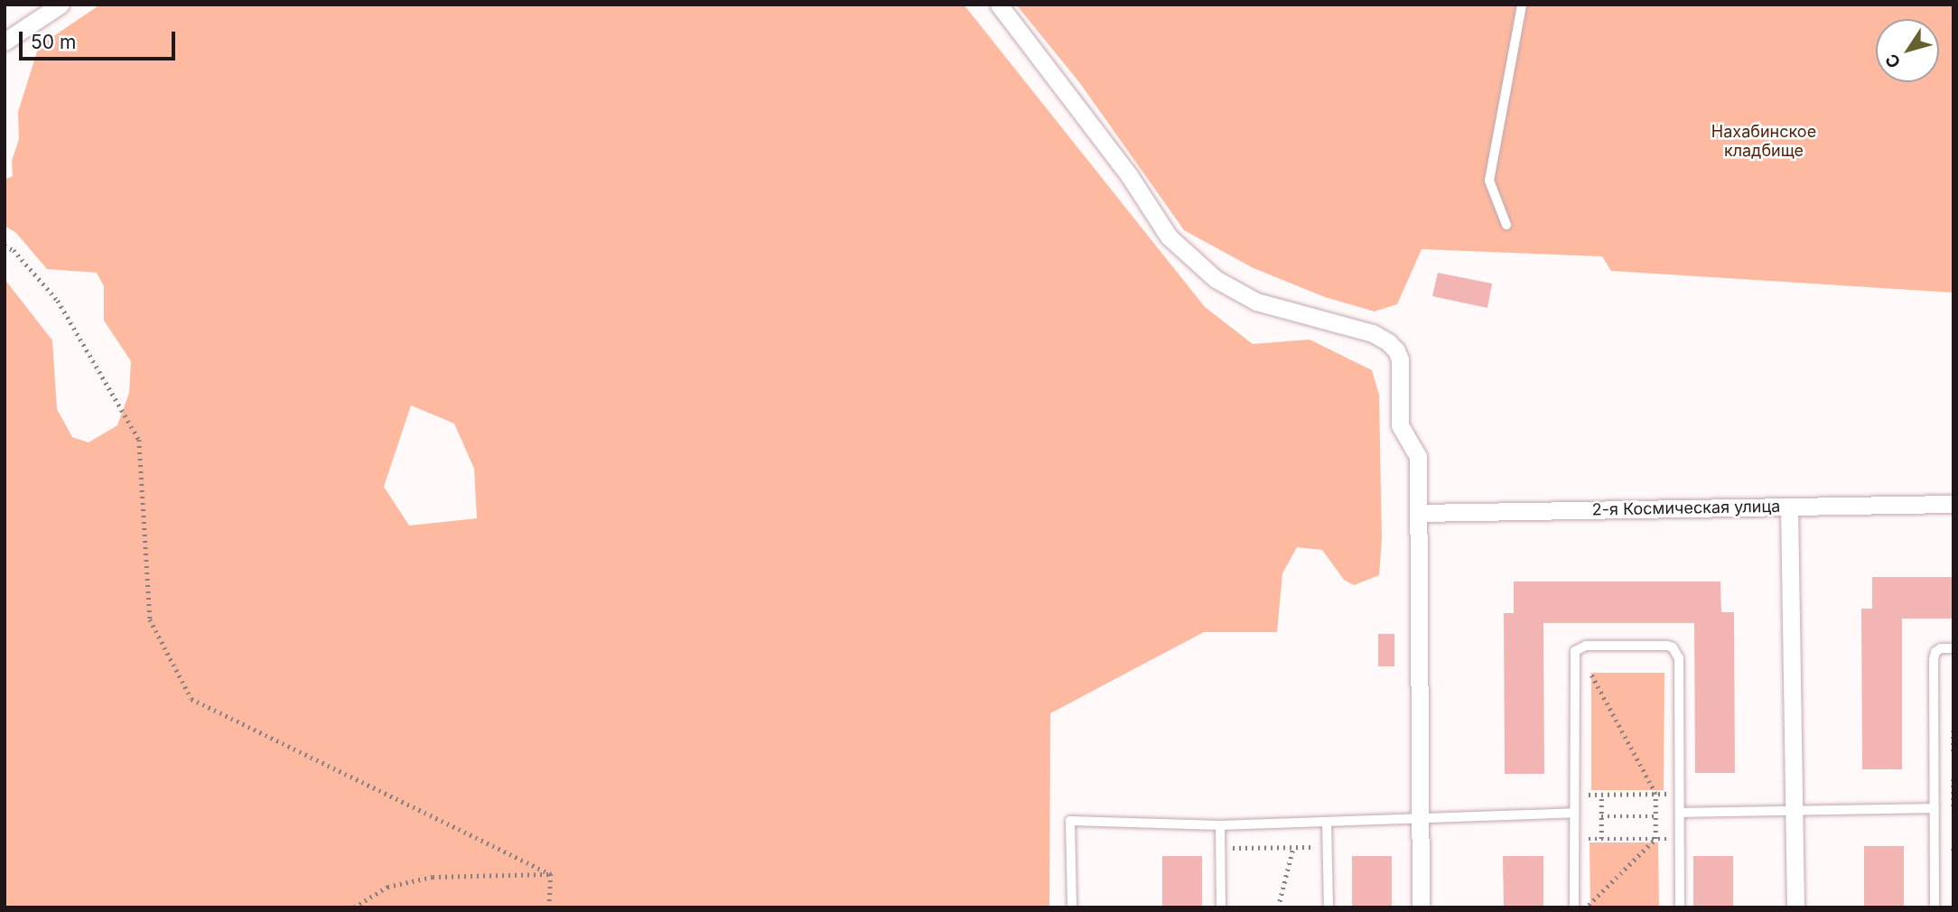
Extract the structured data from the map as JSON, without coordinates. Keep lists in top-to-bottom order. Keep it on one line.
{"streets":{"street":["2-я Космическая улица"]},"parks":["Нахабинское кладбище"],"scale_bar":"50 m","north":"bottom left"}
